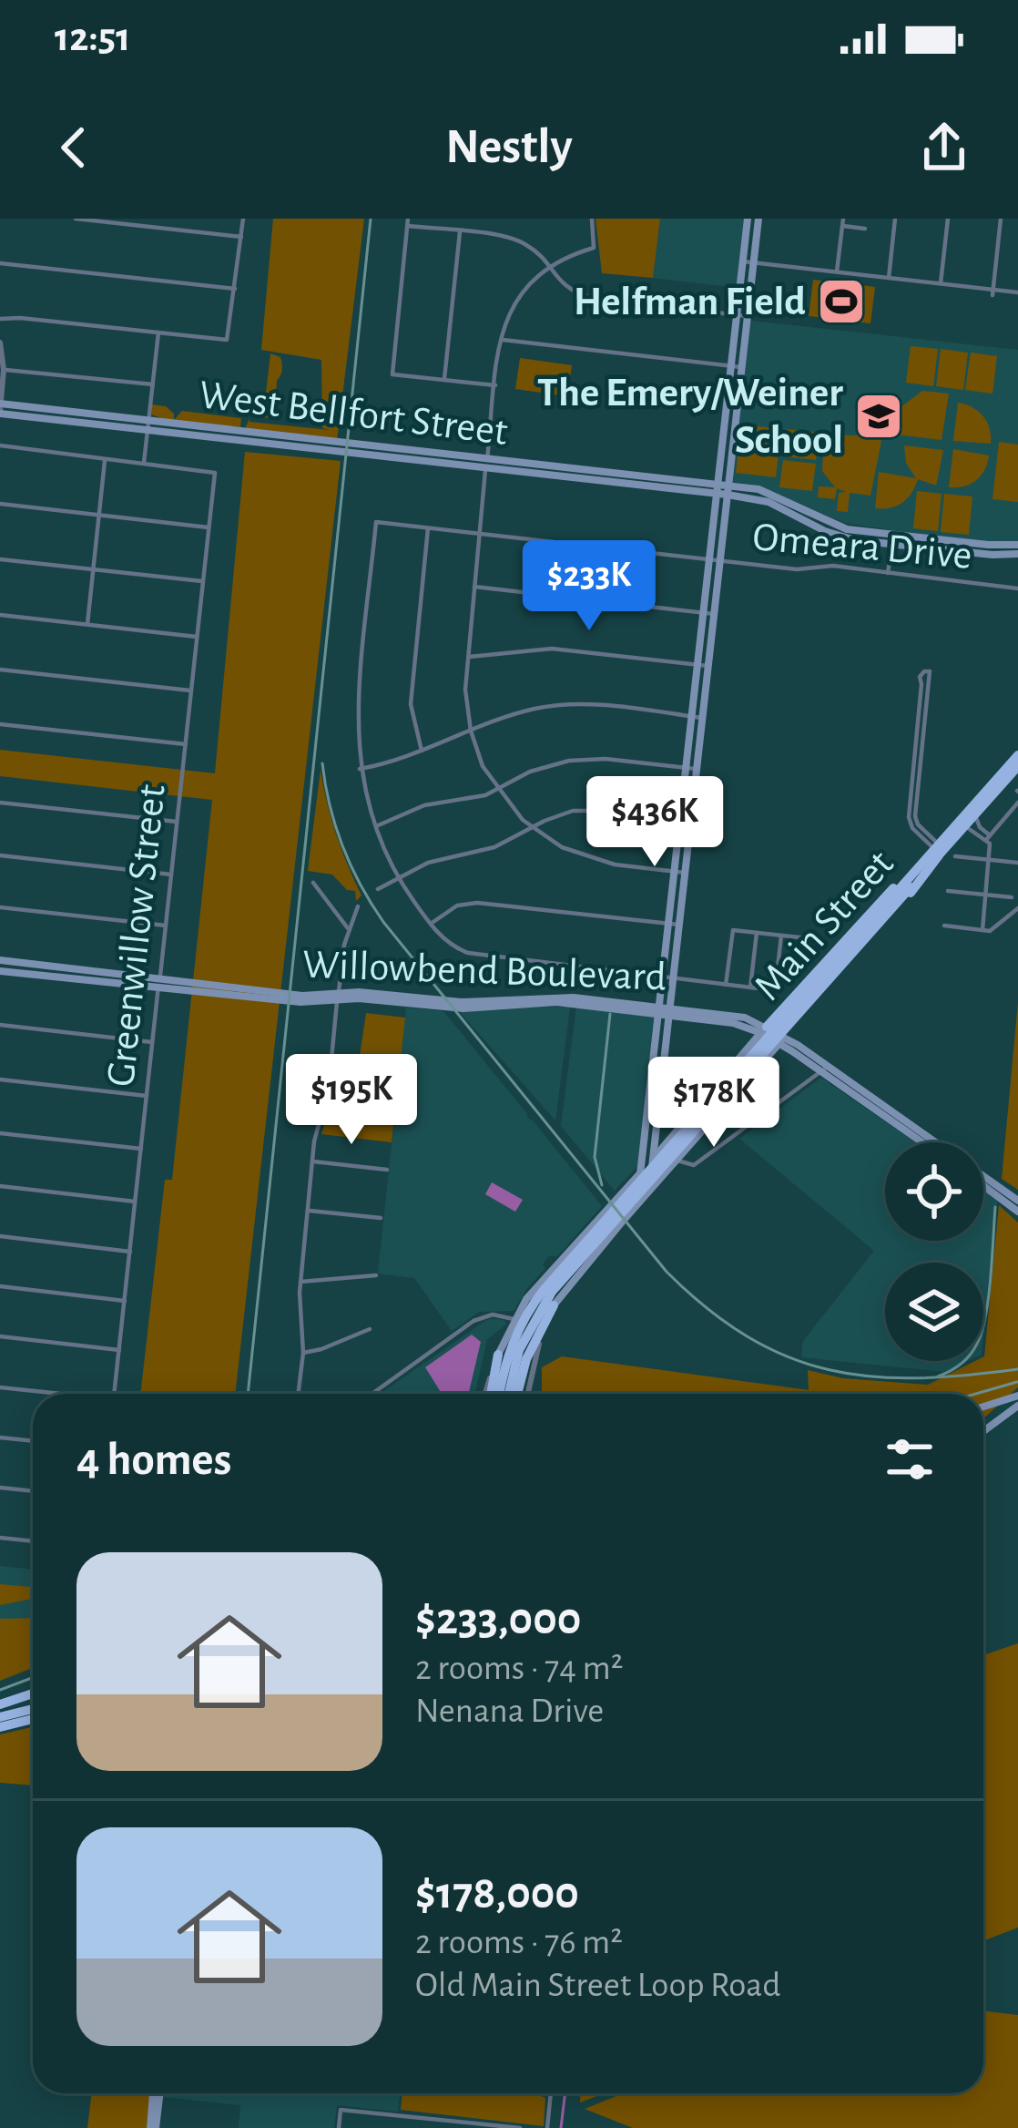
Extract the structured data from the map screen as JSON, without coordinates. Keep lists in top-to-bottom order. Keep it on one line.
{"streets":{"highway":["Main Street"],"main road":["West Bellfort Street","Willowbend Boulevard"],"street":["Omeara Drive","Greenwillow Street"]},"crossings":[["Greenwillow Street","Willowbend Boulevard"]],"places":{"sports":["Helfman Field"],"school or university":["The Emery/Weiner School"]},"page":{"status":"12:51","header":"Nestly","price":["$233K","$436K","$195K","$178K"],"heading":"4 homes","list":[{"name":"$233,000","note":"2 rooms · 74 m² · Nenana Drive"},{"name":"$178,000","note":"2 rooms · 76 m² · Old Main Street Loop Road"}]}}
